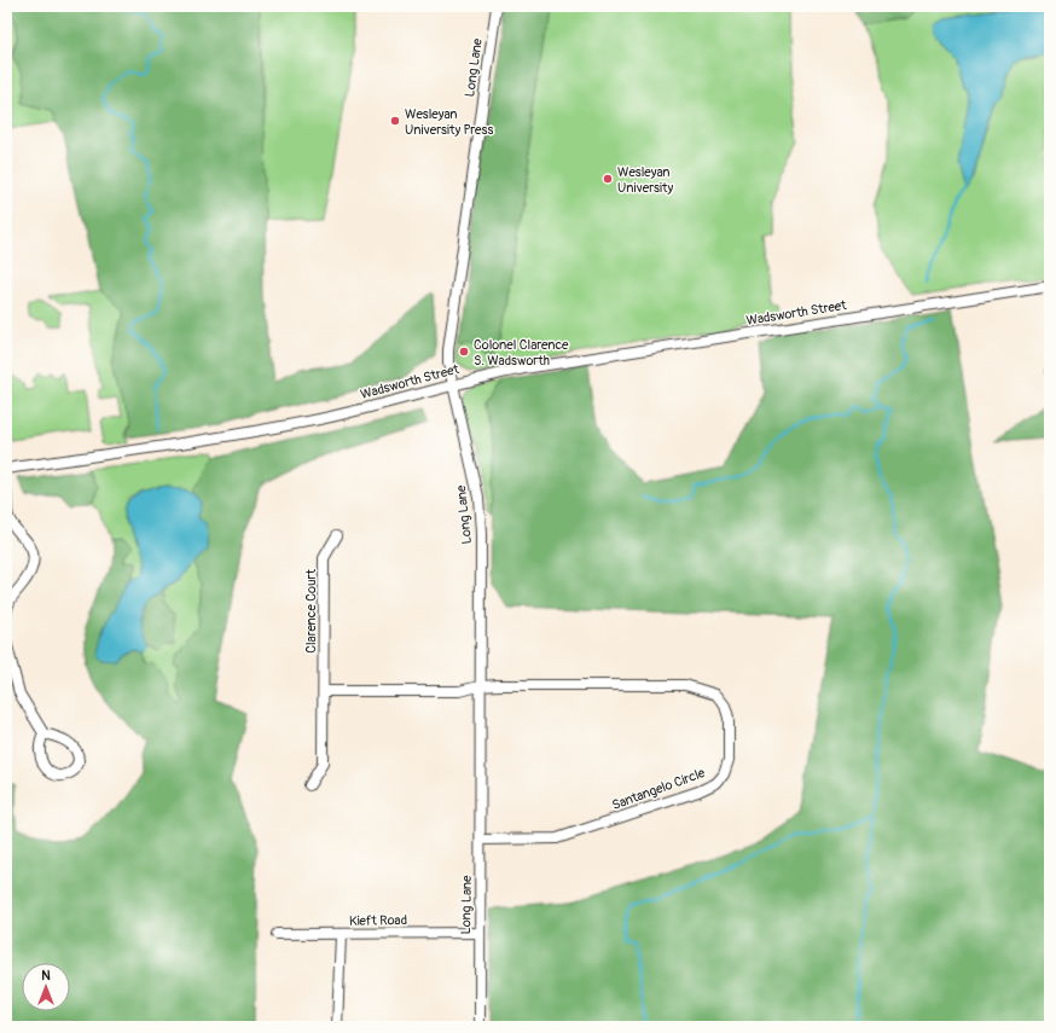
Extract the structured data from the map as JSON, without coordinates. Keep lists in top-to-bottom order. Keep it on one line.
{"streets":{"street":["Long Lane","Wadsworth Street","Clarence Court","Santangelo Circle","Kieft Road"]},"crossings":[["Long Lane","Wadsworth Street"],["Long Lane","Santangelo Circle"],["Long Lane","Kieft Road"]],"places":["Wesleyan University Press","Wesleyan University","Colonel Clarence S. Wadsworth"],"north":"top"}
